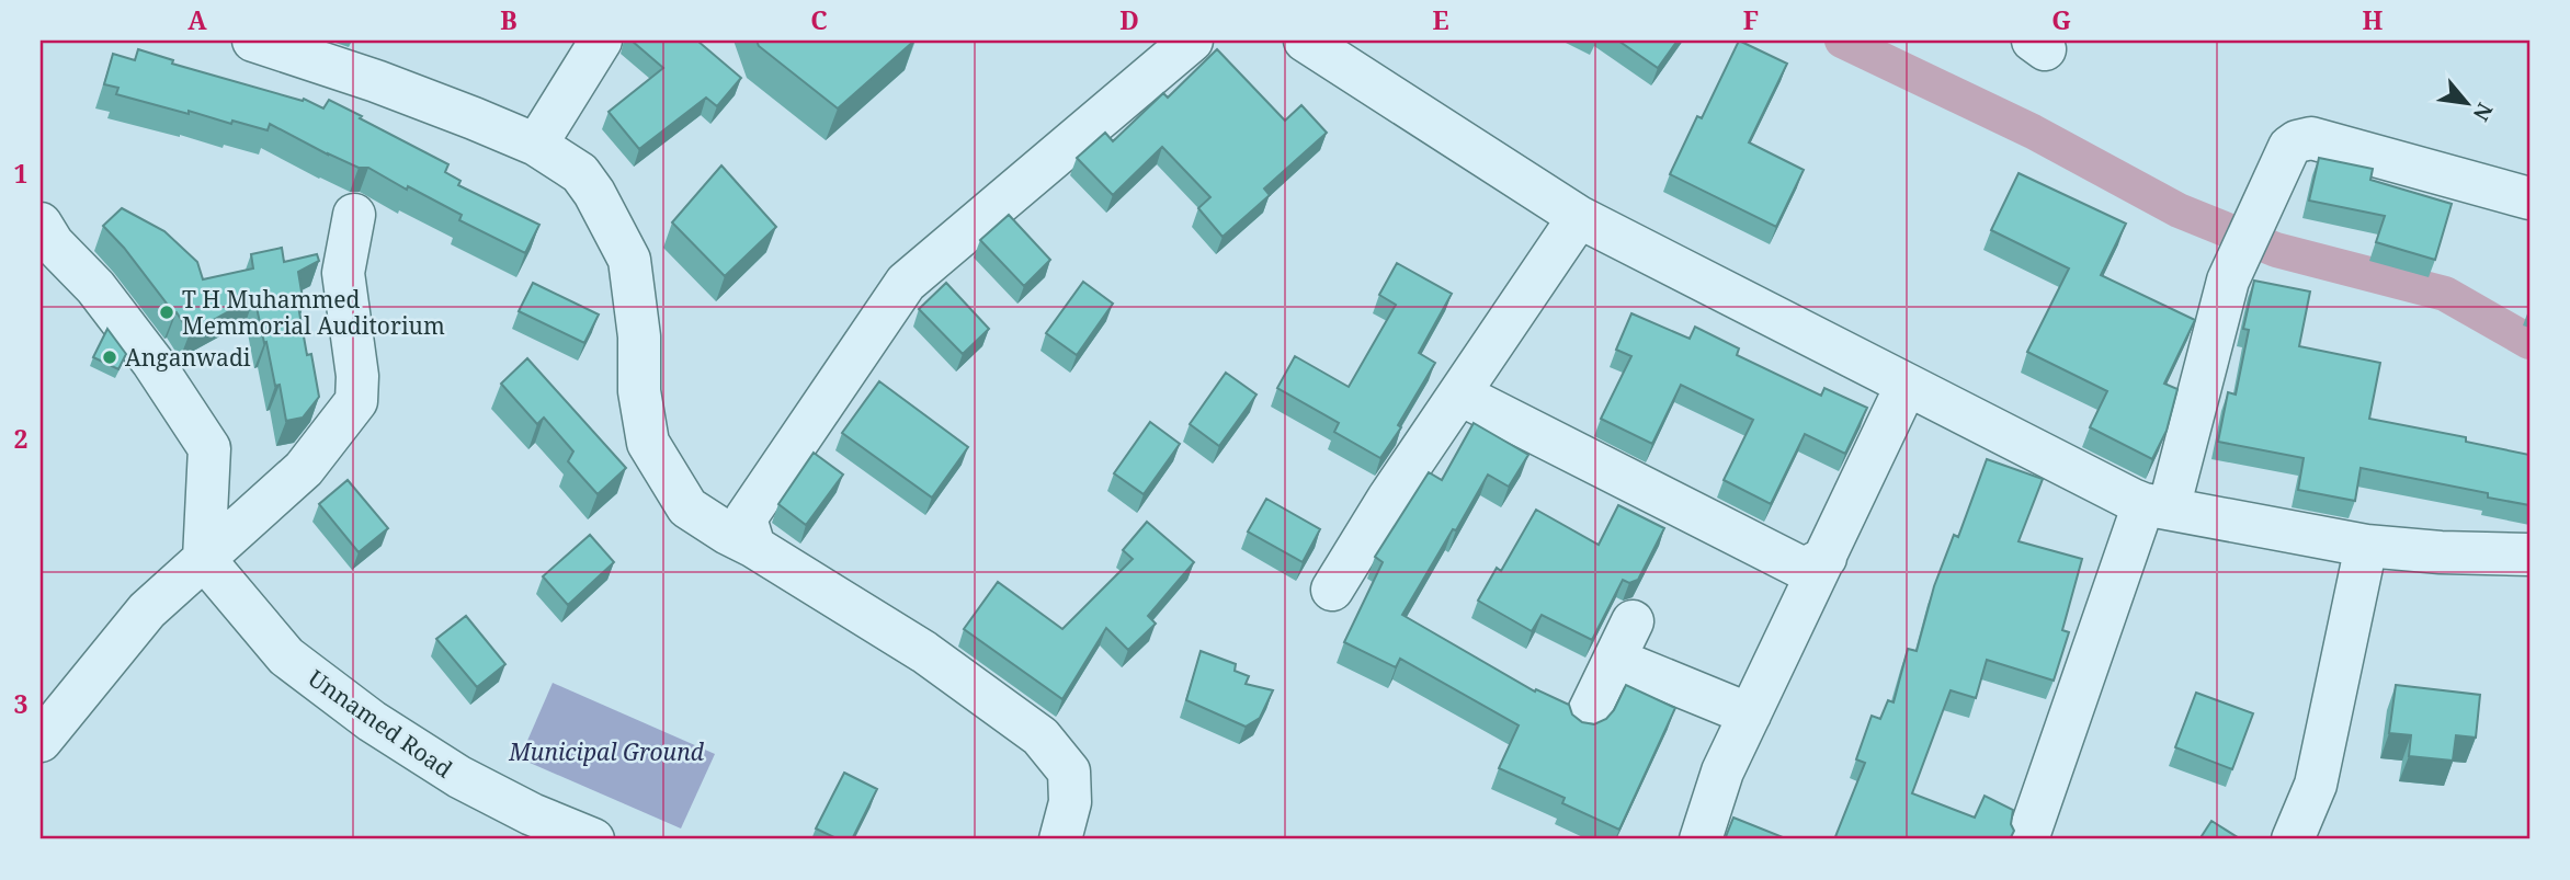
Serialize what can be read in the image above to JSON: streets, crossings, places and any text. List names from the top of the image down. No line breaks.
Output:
{"streets":{"street":["Unnamed Road"]},"parks":["Municipal Ground"],"places":["T H Muhammed Memmorial Auditorium","Anganwadi"],"north":"bottom right","grid":{"columns":["A","B","C","D","E","F","G","H"],"rows":["1","2","3"]}}
